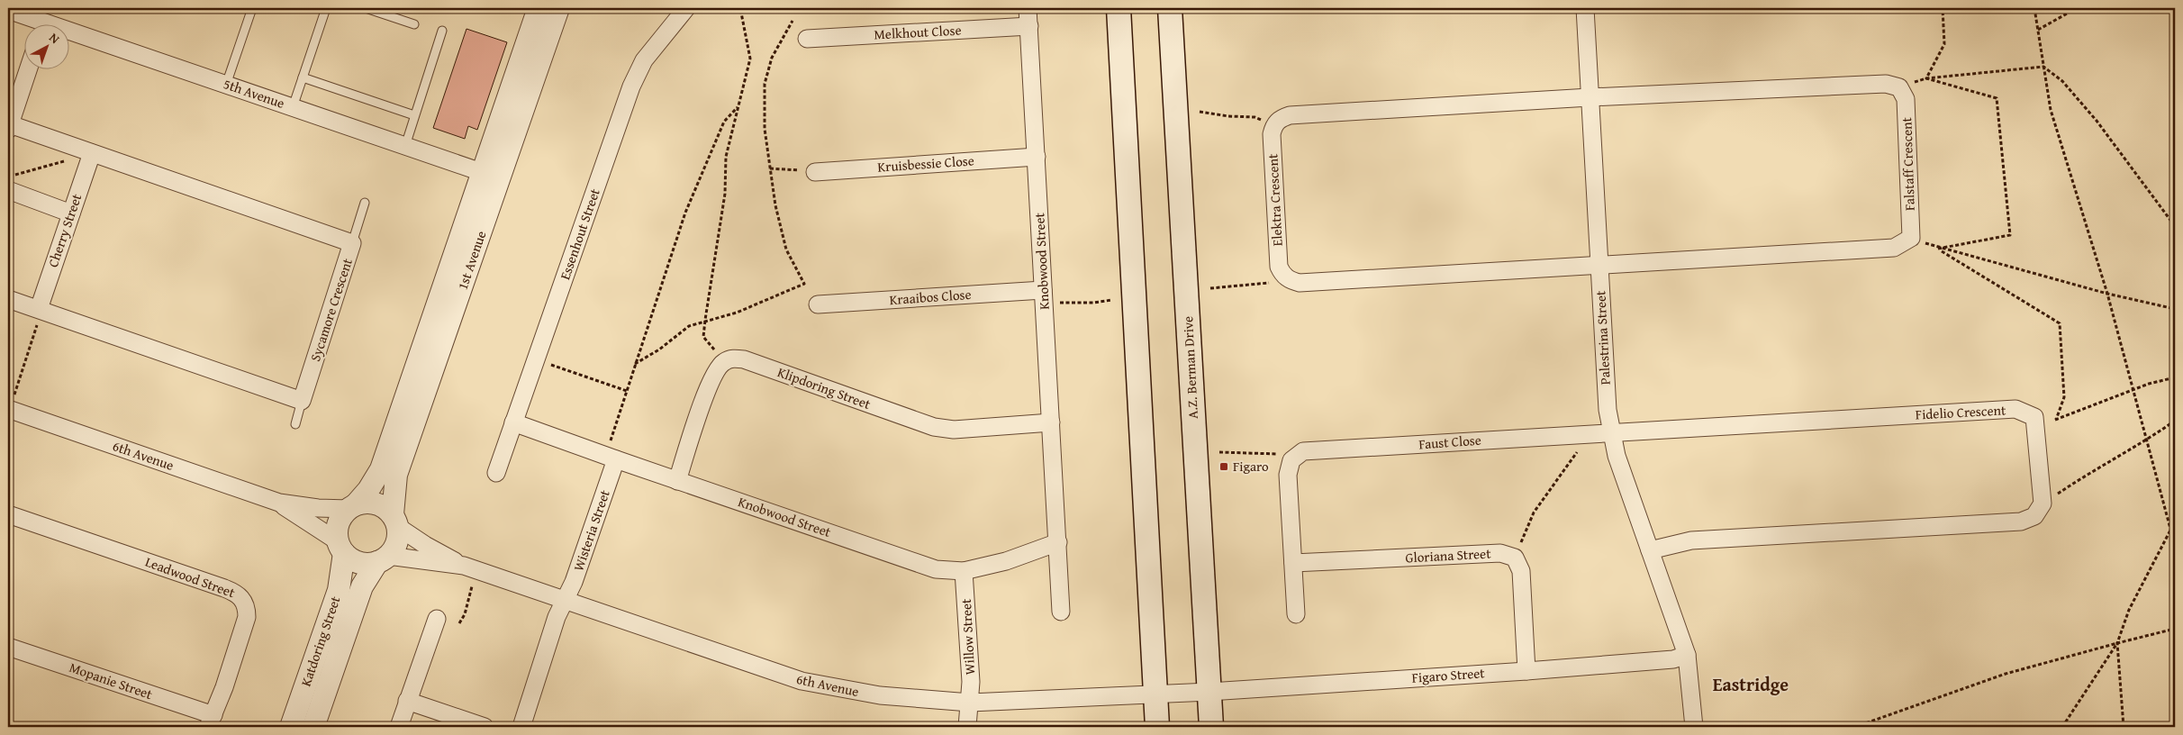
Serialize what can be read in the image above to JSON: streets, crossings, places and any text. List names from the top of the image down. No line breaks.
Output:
{"streets":{"main road":["A.Z. Berman Drive"],"street":["Melkhout Close","5th Avenue","Kruisbessie Close","Falstaff Crescent","Elektra Crescent","Cherry Street","Essenhout Street","1st Avenue","Knobwood Street","Kraaibos Close","Sycamore Crescent","Palestrina Street","Klipdoring Street","Fidelio Crescent","Faust Close","6th Avenue","Wisteria Street","Gloriana Street","Leadwood Street","Willow Street","Katdoring Street","Figaro Street","Mopanie Street"]},"crossings":[["Melkhout Close","Knobwood Street"],["5th Avenue","1st Avenue"],["Kruisbessie Close","Knobwood Street"],["Cherry Street","Sycamore Crescent"],["Essenhout Street","Knobwood Street"],["1st Avenue","6th Avenue"],["1st Avenue","Katdoring Street"],["Knobwood Street","Kraaibos Close"],["Knobwood Street","Klipdoring Street"],["Knobwood Street","Wisteria Street"],["Knobwood Street","Willow Street"],["Palestrina Street","Fidelio Crescent"],["Palestrina Street","Faust Close"],["Palestrina Street","Figaro Street"],["A.Z. Berman Drive","6th Avenue"],["A.Z. Berman Drive","Figaro Street"],["Fidelio Crescent","Faust Close"],["6th Avenue","Wisteria Street"],["6th Avenue","Willow Street"],["6th Avenue","Katdoring Street"],["6th Avenue","Figaro Street"],["Leadwood Street","Mopanie Street"]],"districts":["Eastridge"],"places":{"transit":["Figaro"]},"north":"top right"}
